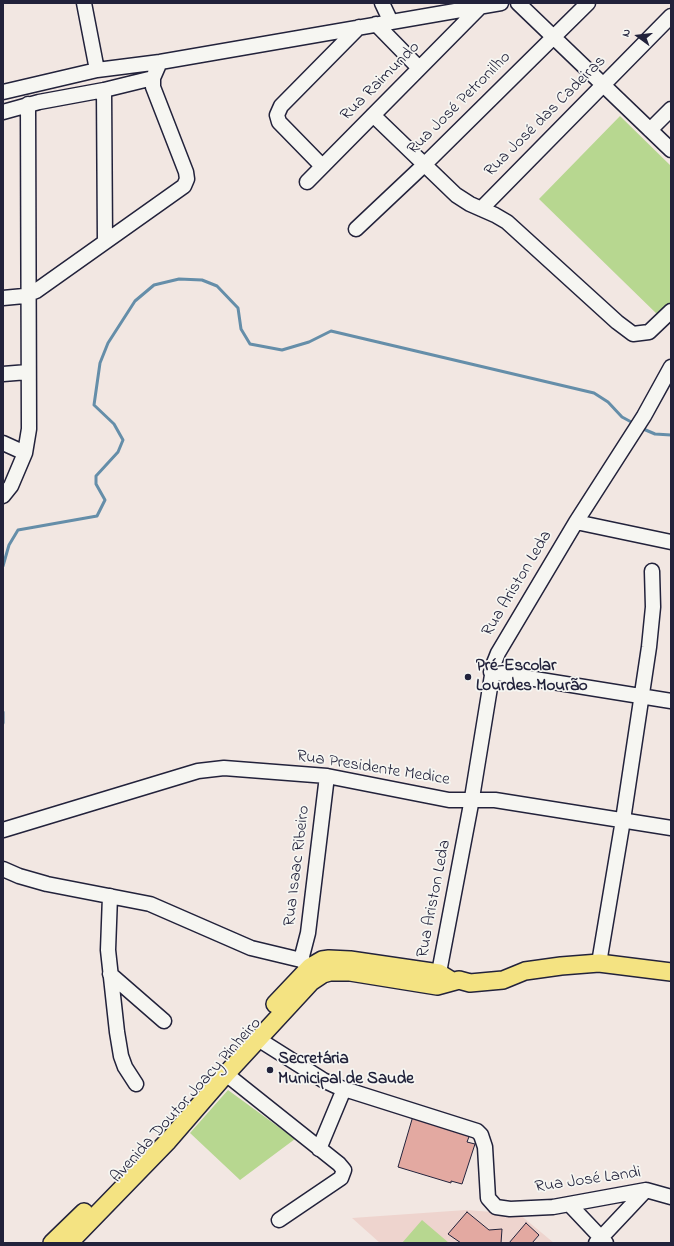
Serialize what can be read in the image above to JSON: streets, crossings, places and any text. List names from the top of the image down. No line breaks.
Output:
{"streets":{"main road":["Avenida Doutor Joacy Pinheiro"],"street":["Rua Raimundo","Rua José Petronilho","Rua José das Cadeiras","Rua Ariston Leda","Rua Presidente Medice","Rua Isaac Ribeiro","Rua José Landi"]},"crossings":[["Rua Ariston Leda","Rua Presidente Medice"],["Rua Presidente Medice","Rua Isaac Ribeiro"],["Rua Isaac Ribeiro","Avenida Doutor Joacy Pinheiro"]],"places":["Pré-Escolar Lourdes Mourão","Secretária Municipal de Saude"],"north":"left"}
